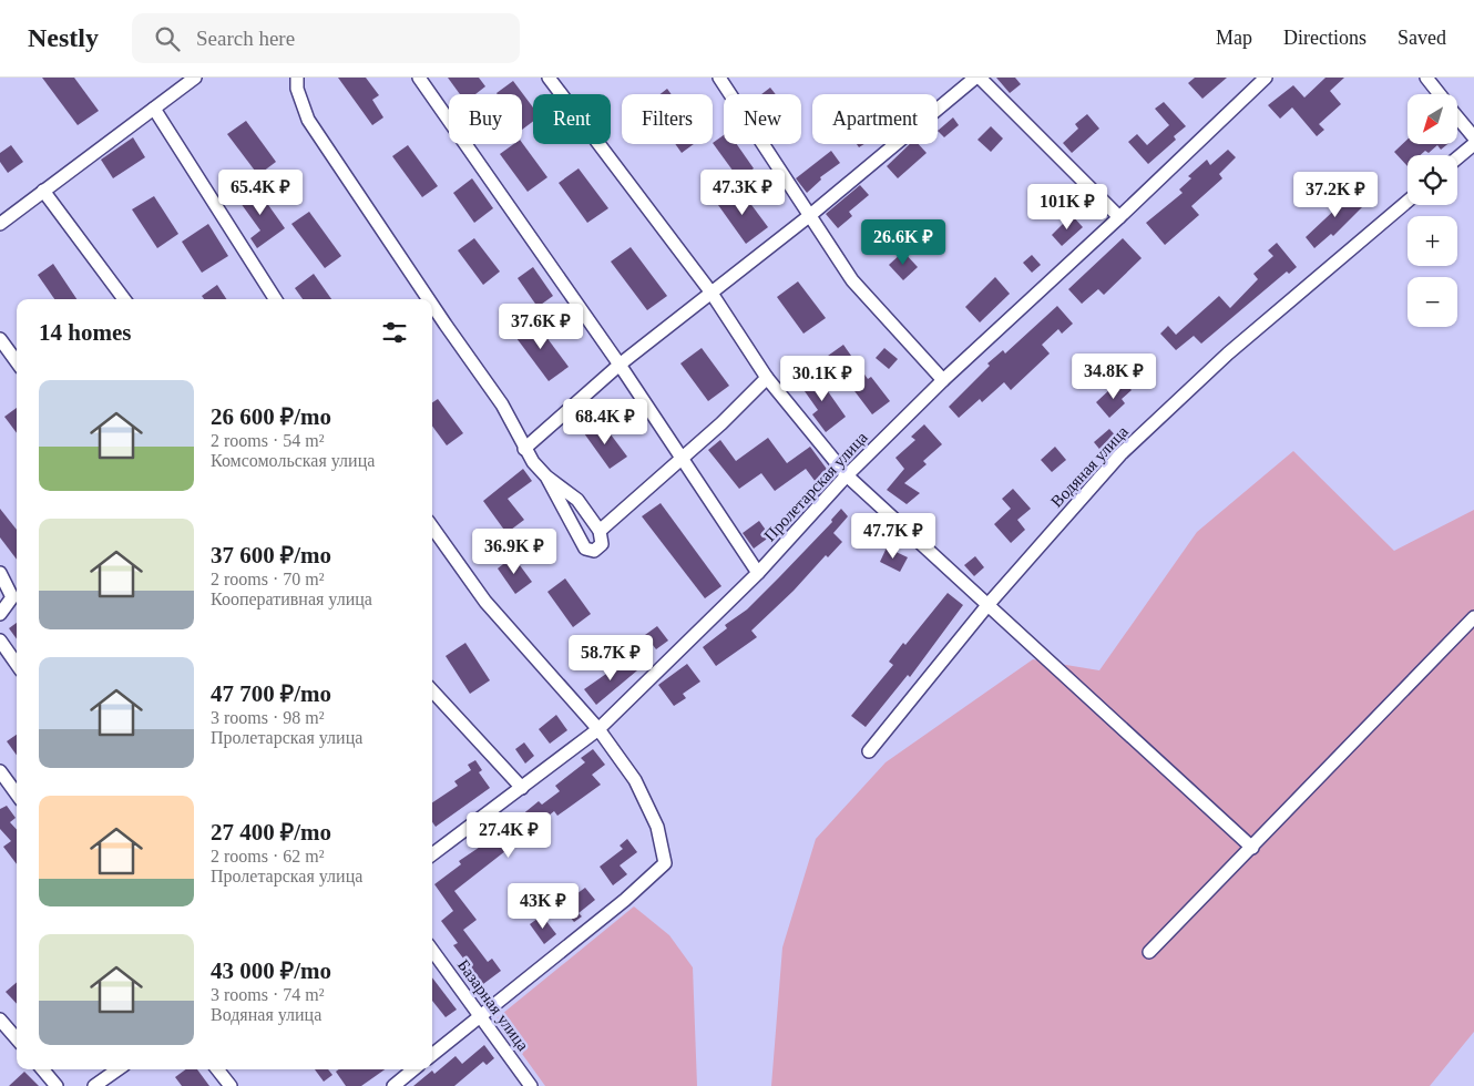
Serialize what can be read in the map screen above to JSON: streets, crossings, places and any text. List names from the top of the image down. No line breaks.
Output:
{"streets":{"street":["Водяная улица","Пролетарская улица","Базарная улица"]},"north":"bottom left","page":{"header":"Nestly","search":"Search here","nav":["Map","Directions","Saved"],"map_buttons":["+","−"],"chip":["Buy","Rent","Filters","New","Apartment"],"price":["65.4K ₽","47.3K ₽","37.2K ₽","101K ₽","26.6K ₽","37.6K ₽","34.8K ₽","30.1K ₽","68.4K ₽","47.7K ₽","36.9K ₽","58.7K ₽","27.4K ₽","43K ₽"],"heading":"14 homes","list":[{"name":"26 600 ₽/mo","note":"2 rooms · 54 m² · Комсомольская улица"},{"name":"37 600 ₽/mo","note":"2 rooms · 70 m² · Кооперативная улица"},{"name":"47 700 ₽/mo","note":"3 rooms · 98 m² · Пролетарская улица"},{"name":"27 400 ₽/mo","note":"2 rooms · 62 m² · Пролетарская улица"},{"name":"43 000 ₽/mo","note":"3 rooms · 74 m² · Водяная улица"}]}}
